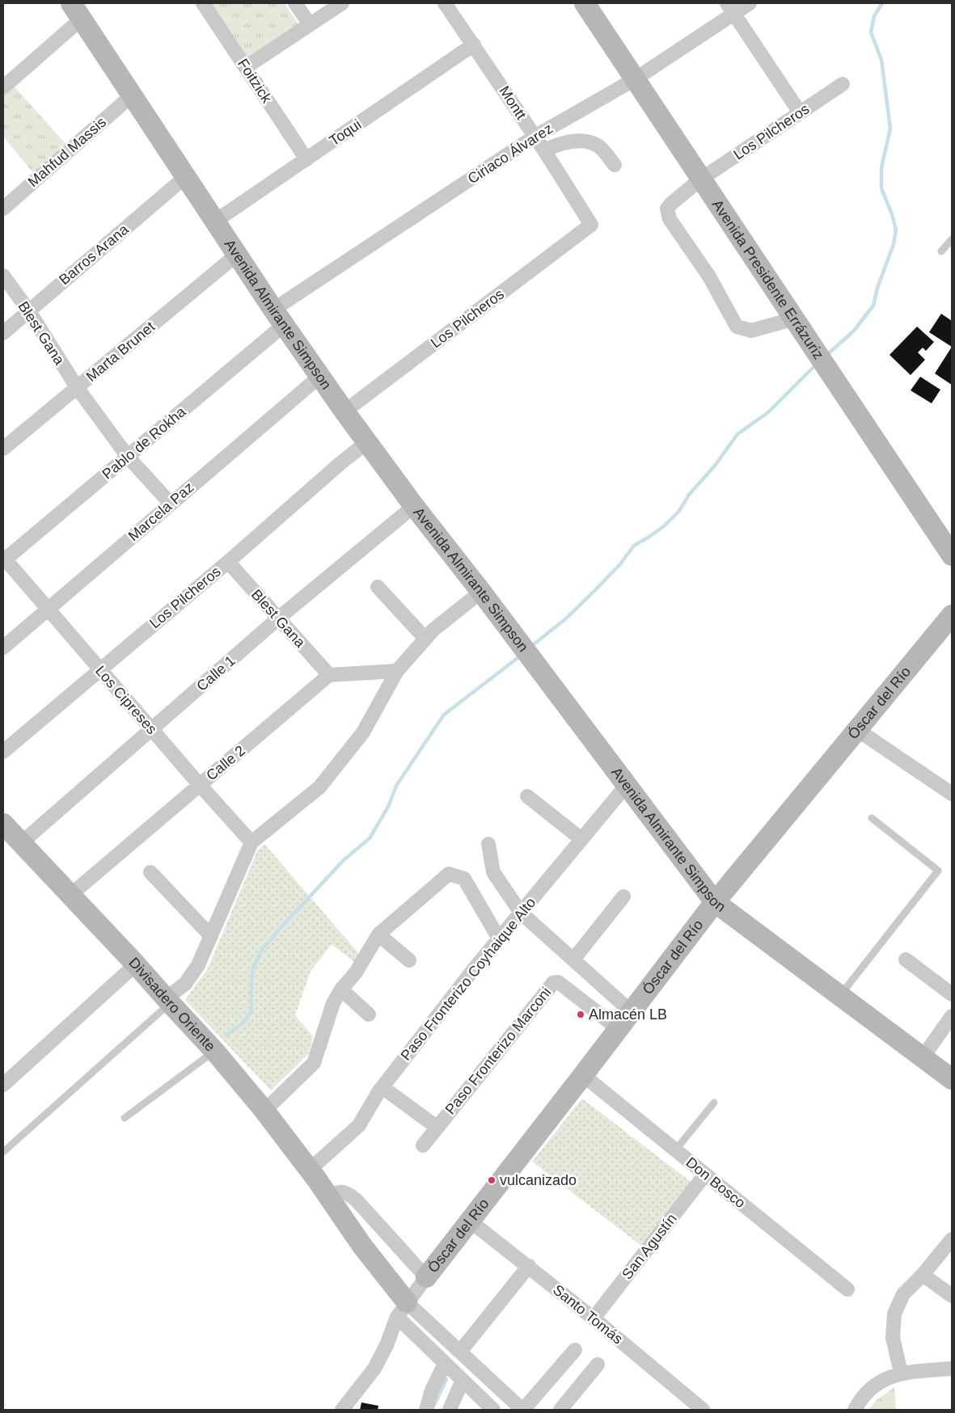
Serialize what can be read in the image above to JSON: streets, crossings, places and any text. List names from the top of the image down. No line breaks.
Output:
{"streets":{"street":["Foitzick","Montt","Los Pilcheros","Toqui","Mahfud Massis","Ciriaco Álvarez","Barros Arana","Avenida Presidente Errázuriz","Avenida Almirante Simpson","Blest Gana","Marta Brunet","Pablo de Rokha","Marcela Paz","Calle 1","Los Cipreses","Óscar del Río","Calle 2","Paso Fronterizo Coyhaique Alto","Divisadero Oriente","Paso Fronterizo Marconi","Don Bosco","San Agustín","Santo Tomás"]},"crossings":[["Foitzick","Toqui"],["Montt","Los Pilcheros"],["Montt","Toqui"],["Montt","Ciriaco Álvarez"],["Los Pilcheros","Avenida Presidente Errázuriz"],["Los Pilcheros","Avenida Almirante Simpson"],["Los Pilcheros","Blest Gana"],["Los Pilcheros","Los Cipreses"],["Toqui","Avenida Almirante Simpson"],["Mahfud Massis","Avenida Almirante Simpson"],["Ciriaco Álvarez","Avenida Presidente Errázuriz"],["Ciriaco Álvarez","Avenida Almirante Simpson"],["Ciriaco Álvarez","Pablo de Rokha"],["Barros Arana","Avenida Almirante Simpson"],["Barros Arana","Blest Gana"],["Avenida Almirante Simpson","Marta Brunet"],["Avenida Almirante Simpson","Pablo de Rokha"],["Avenida Almirante Simpson","Marcela Paz"],["Avenida Almirante Simpson","Calle 1"],["Avenida Almirante Simpson","Óscar del Río"],["Avenida Almirante Simpson","Paso Fronterizo Coyhaique Alto"],["Blest Gana","Marta Brunet"],["Blest Gana","Pablo de Rokha"],["Blest Gana","Marcela Paz"],["Blest Gana","Calle 1"],["Blest Gana","Calle 2"],["Pablo de Rokha","Los Cipreses"],["Marcela Paz","Los Cipreses"],["Calle 1","Los Cipreses"],["Calle 1","Divisadero Oriente"],["Los Cipreses","Calle 2"],["Óscar del Río","Divisadero Oriente"],["Óscar del Río","Paso Fronterizo Marconi"],["Óscar del Río","Don Bosco"],["Óscar del Río","Santo Tomás"],["Calle 2","Divisadero Oriente"],["Paso Fronterizo Coyhaique Alto","Divisadero Oriente"],["Don Bosco","San Agustín"],["San Agustín","Santo Tomás"]],"places":["Almacén LB","vulcanizado"]}
